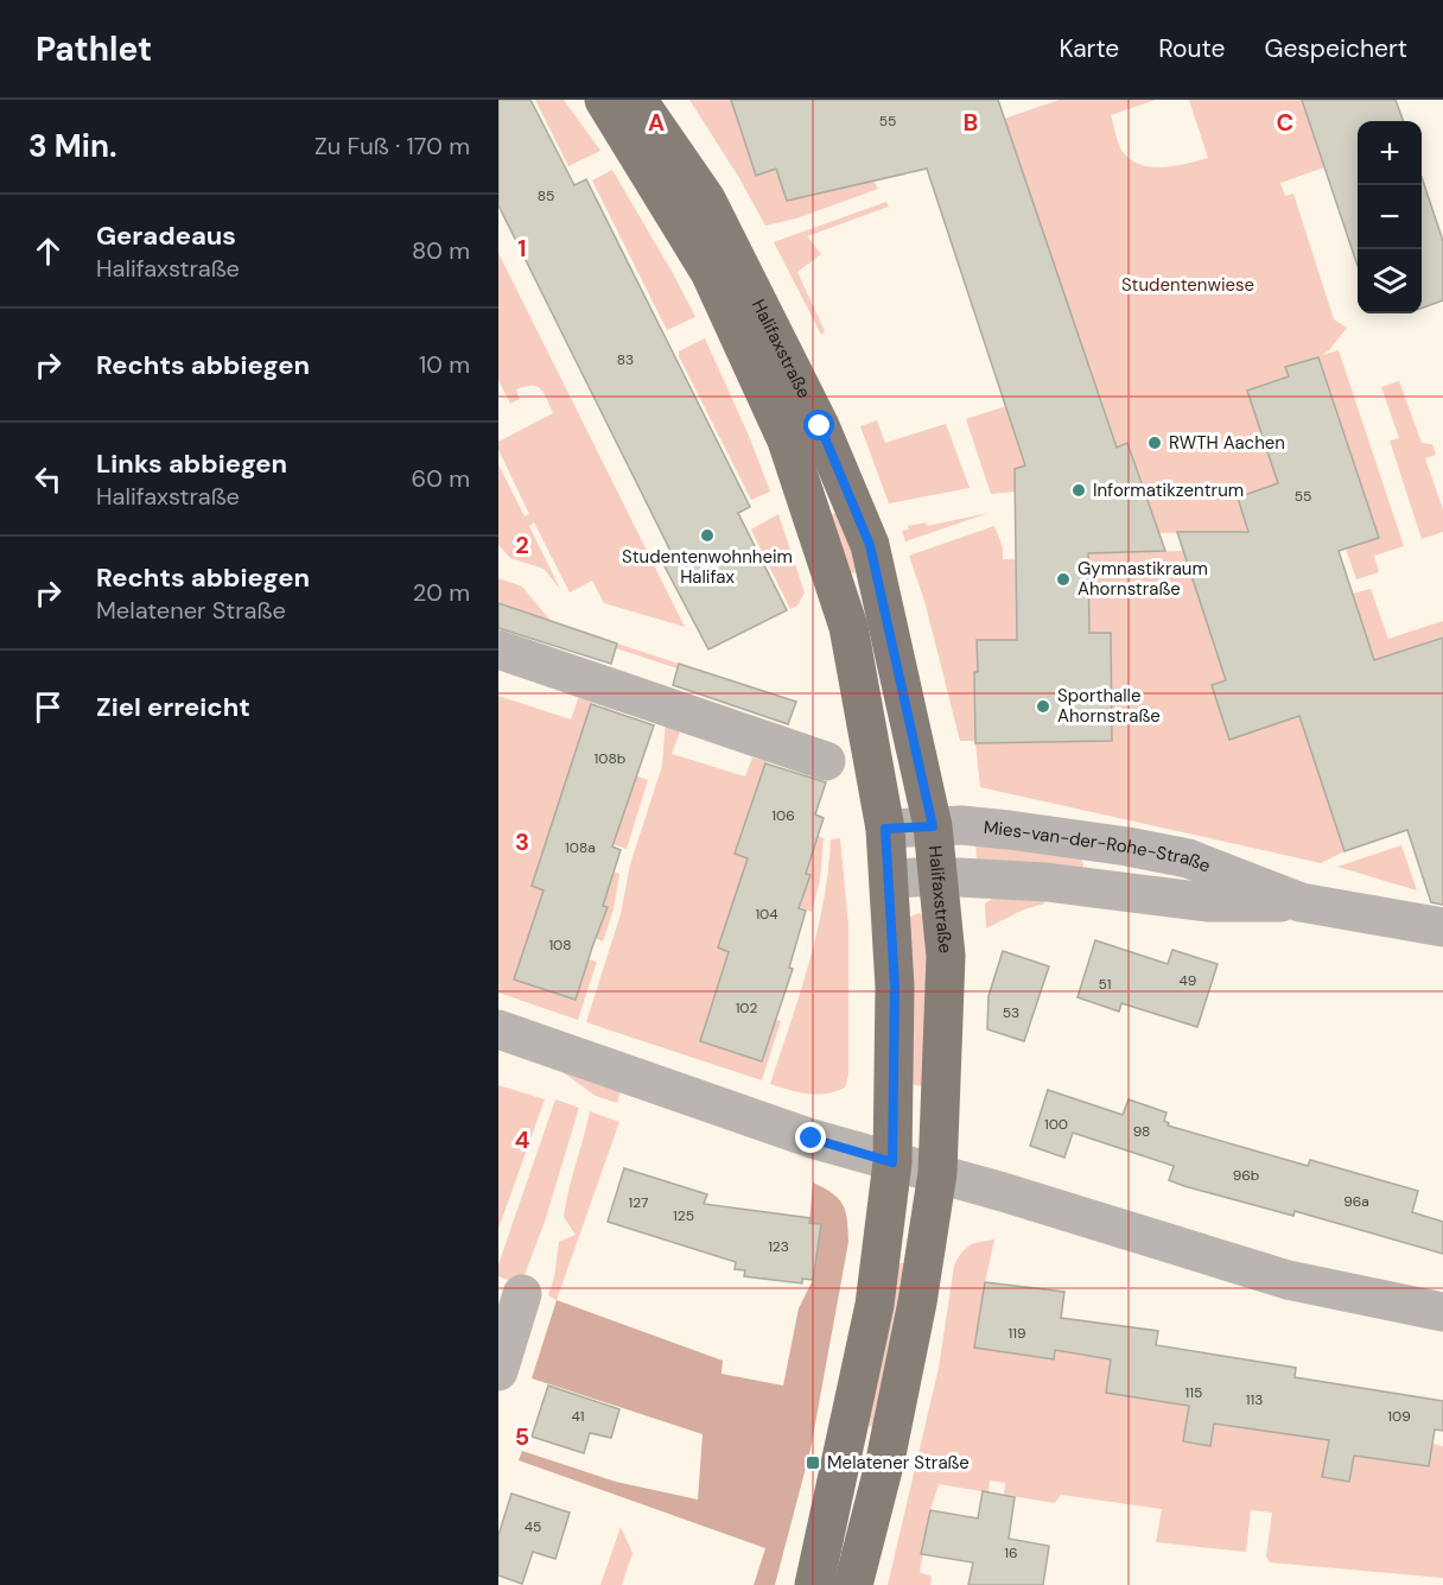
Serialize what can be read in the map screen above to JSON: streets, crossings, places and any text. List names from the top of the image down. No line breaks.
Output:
{"streets":{"main road":["Halifaxstraße"],"street":["Mies-van-der-Rohe-Straße"]},"crossings":[["Halifaxstraße","Mies-van-der-Rohe-Straße"]],"parks":["Studentenwiese"],"places":{"other":["RWTH Aachen","Informatikzentrum","Studentenwohnheim Halifax","Gymnastikraum Ahornstraße","Sporthalle Ahornstraße"],"transit":["Melatener Straße"]},"house_numbers":["55","85","83","55","108b","106","108a","104","108","49","51","102","53","100","98","96b","96a","127","125","123","119","115","113","41","109","45","16"],"page":{"header":"Pathlet","nav":["Karte","Route","Gespeichert"],"heading":["3 Min.","Zu Fuß · 170 m"],"map_buttons":["+","−"],"list":[["Geradeaus","Halifaxstraße","80 m"],["Rechts abbiegen","10 m"],["Links abbiegen","Halifaxstraße","60 m"],["Rechts abbiegen","Melatener Straße","20 m"],"Ziel erreicht"]},"grid":{"columns":["A","B","C"],"rows":["1","2","3","4","5"]}}
